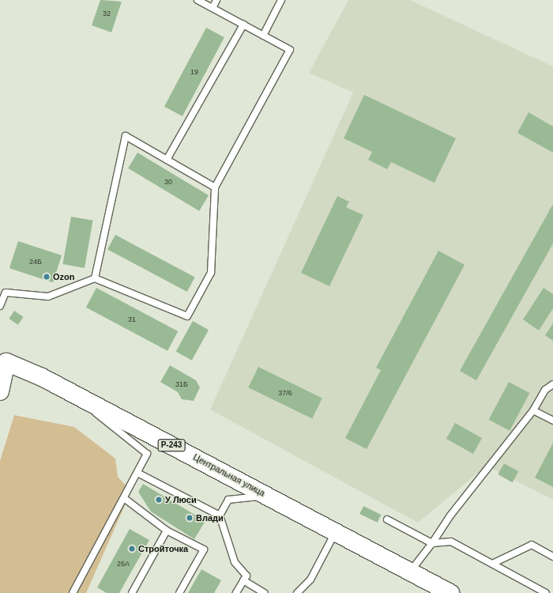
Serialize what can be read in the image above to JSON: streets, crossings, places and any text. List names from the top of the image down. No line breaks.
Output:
{"streets":{"highway":["Р-243","Центральная улица"]},"places":["Ozon","У Люси","Влади","Стройточка"],"house_numbers":["32","19","30","24Б","31","31Б","37/6","26А"]}
